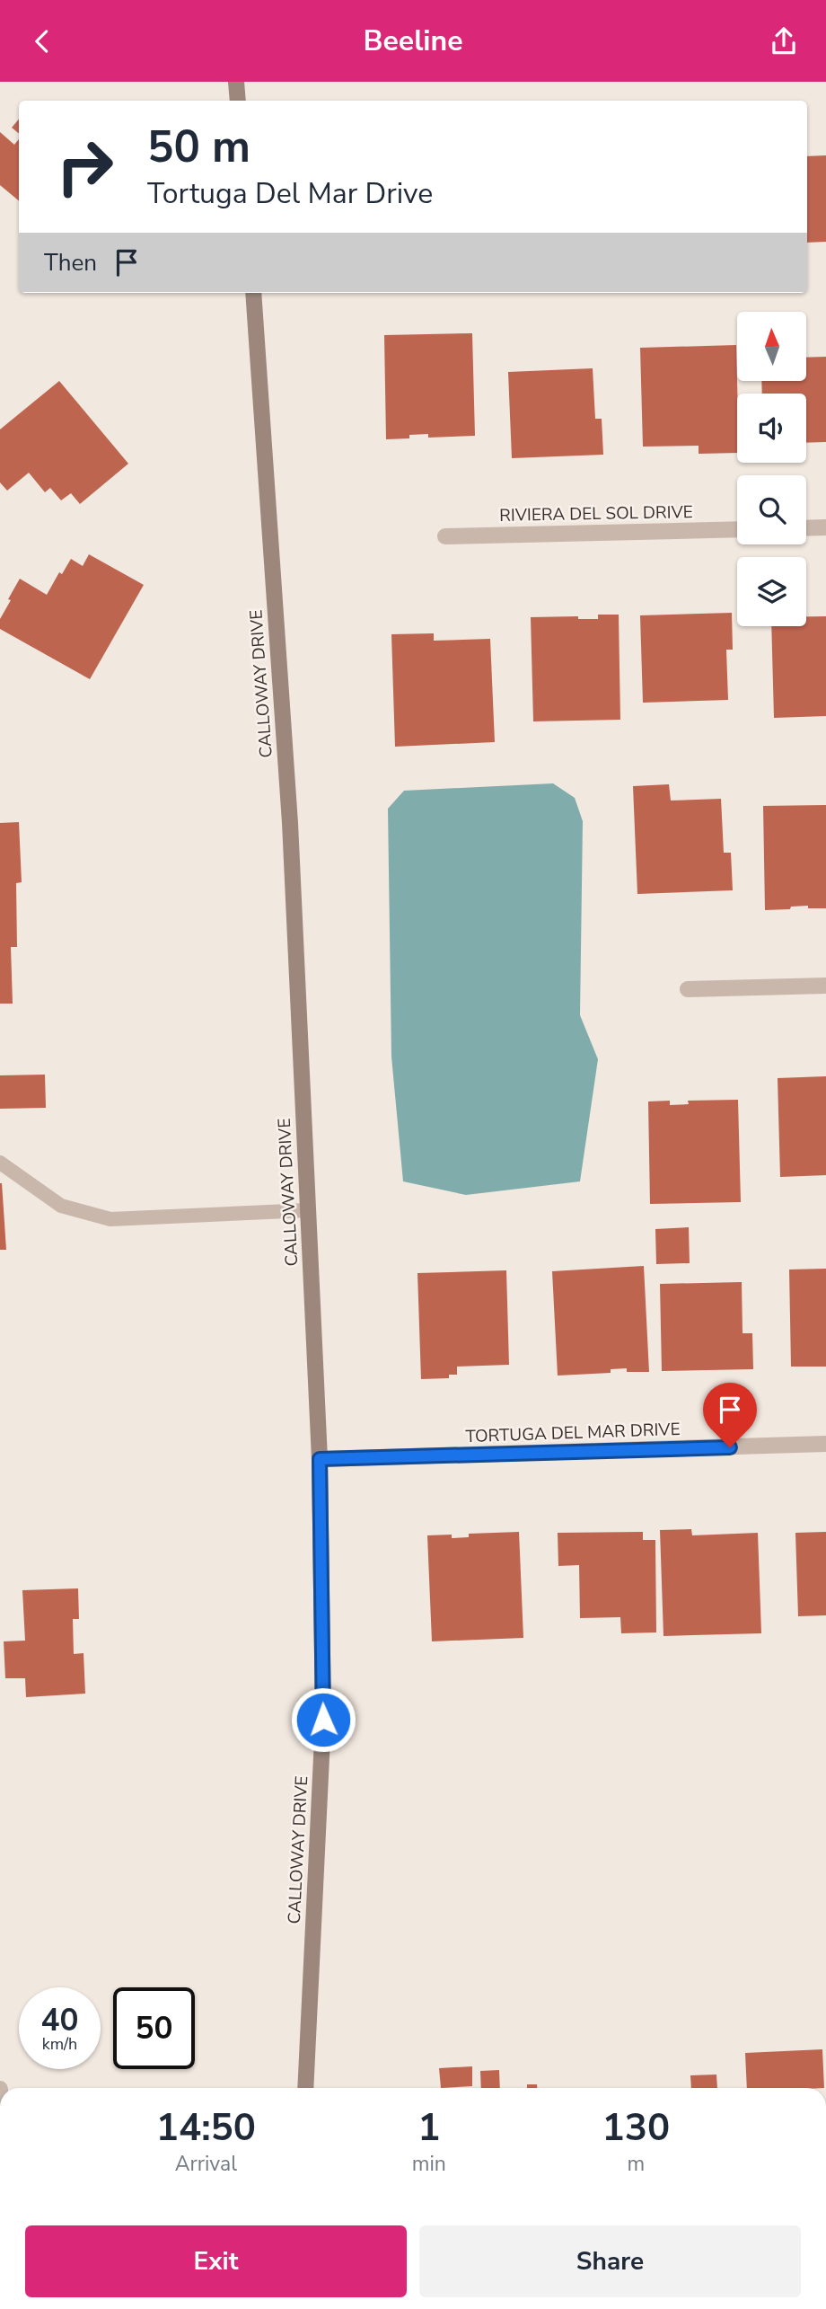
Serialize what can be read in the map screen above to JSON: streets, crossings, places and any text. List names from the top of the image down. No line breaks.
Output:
{"streets":{"main road":["CALLOWAY DRIVE"],"street":["RIVIERA DEL SOL DRIVE","TORTUGA DEL MAR DRIVE"]},"crossings":[["CALLOWAY DRIVE","TORTUGA DEL MAR DRIVE"]],"north":"top","page":{"header":"Beeline","turn":["50 m","Tortuga Del Mar Drive"],"then":"Then","speed":"40 km/h","limit":"50","eta":["14:50","Arrival","1","min","130","m"],"buttons":["Exit","Share"]}}
